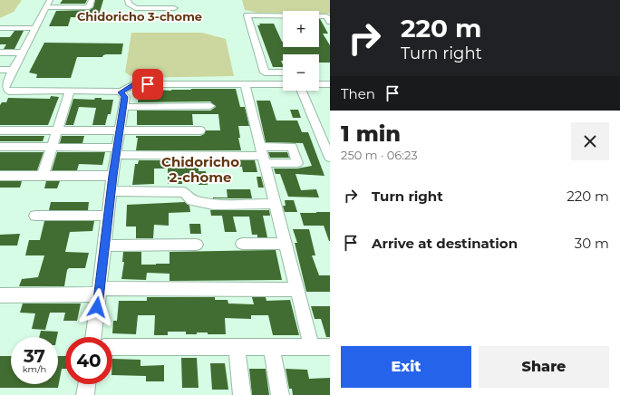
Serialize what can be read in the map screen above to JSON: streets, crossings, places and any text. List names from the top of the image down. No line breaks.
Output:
{"districts":["Chidoricho 3-chome","Chidoricho 2-chome"],"page":{"turn":["220 m","Turn right"],"map_buttons":["+","−"],"then":"Then","heading":["1 min","250 m · 06:23"],"list":[{"name":"Turn right","value":"220 m"},{"name":"Arrive at destination","value":"30 m"}],"speed":"37 km/h","limit":"40","buttons":["Exit","Share"]}}
